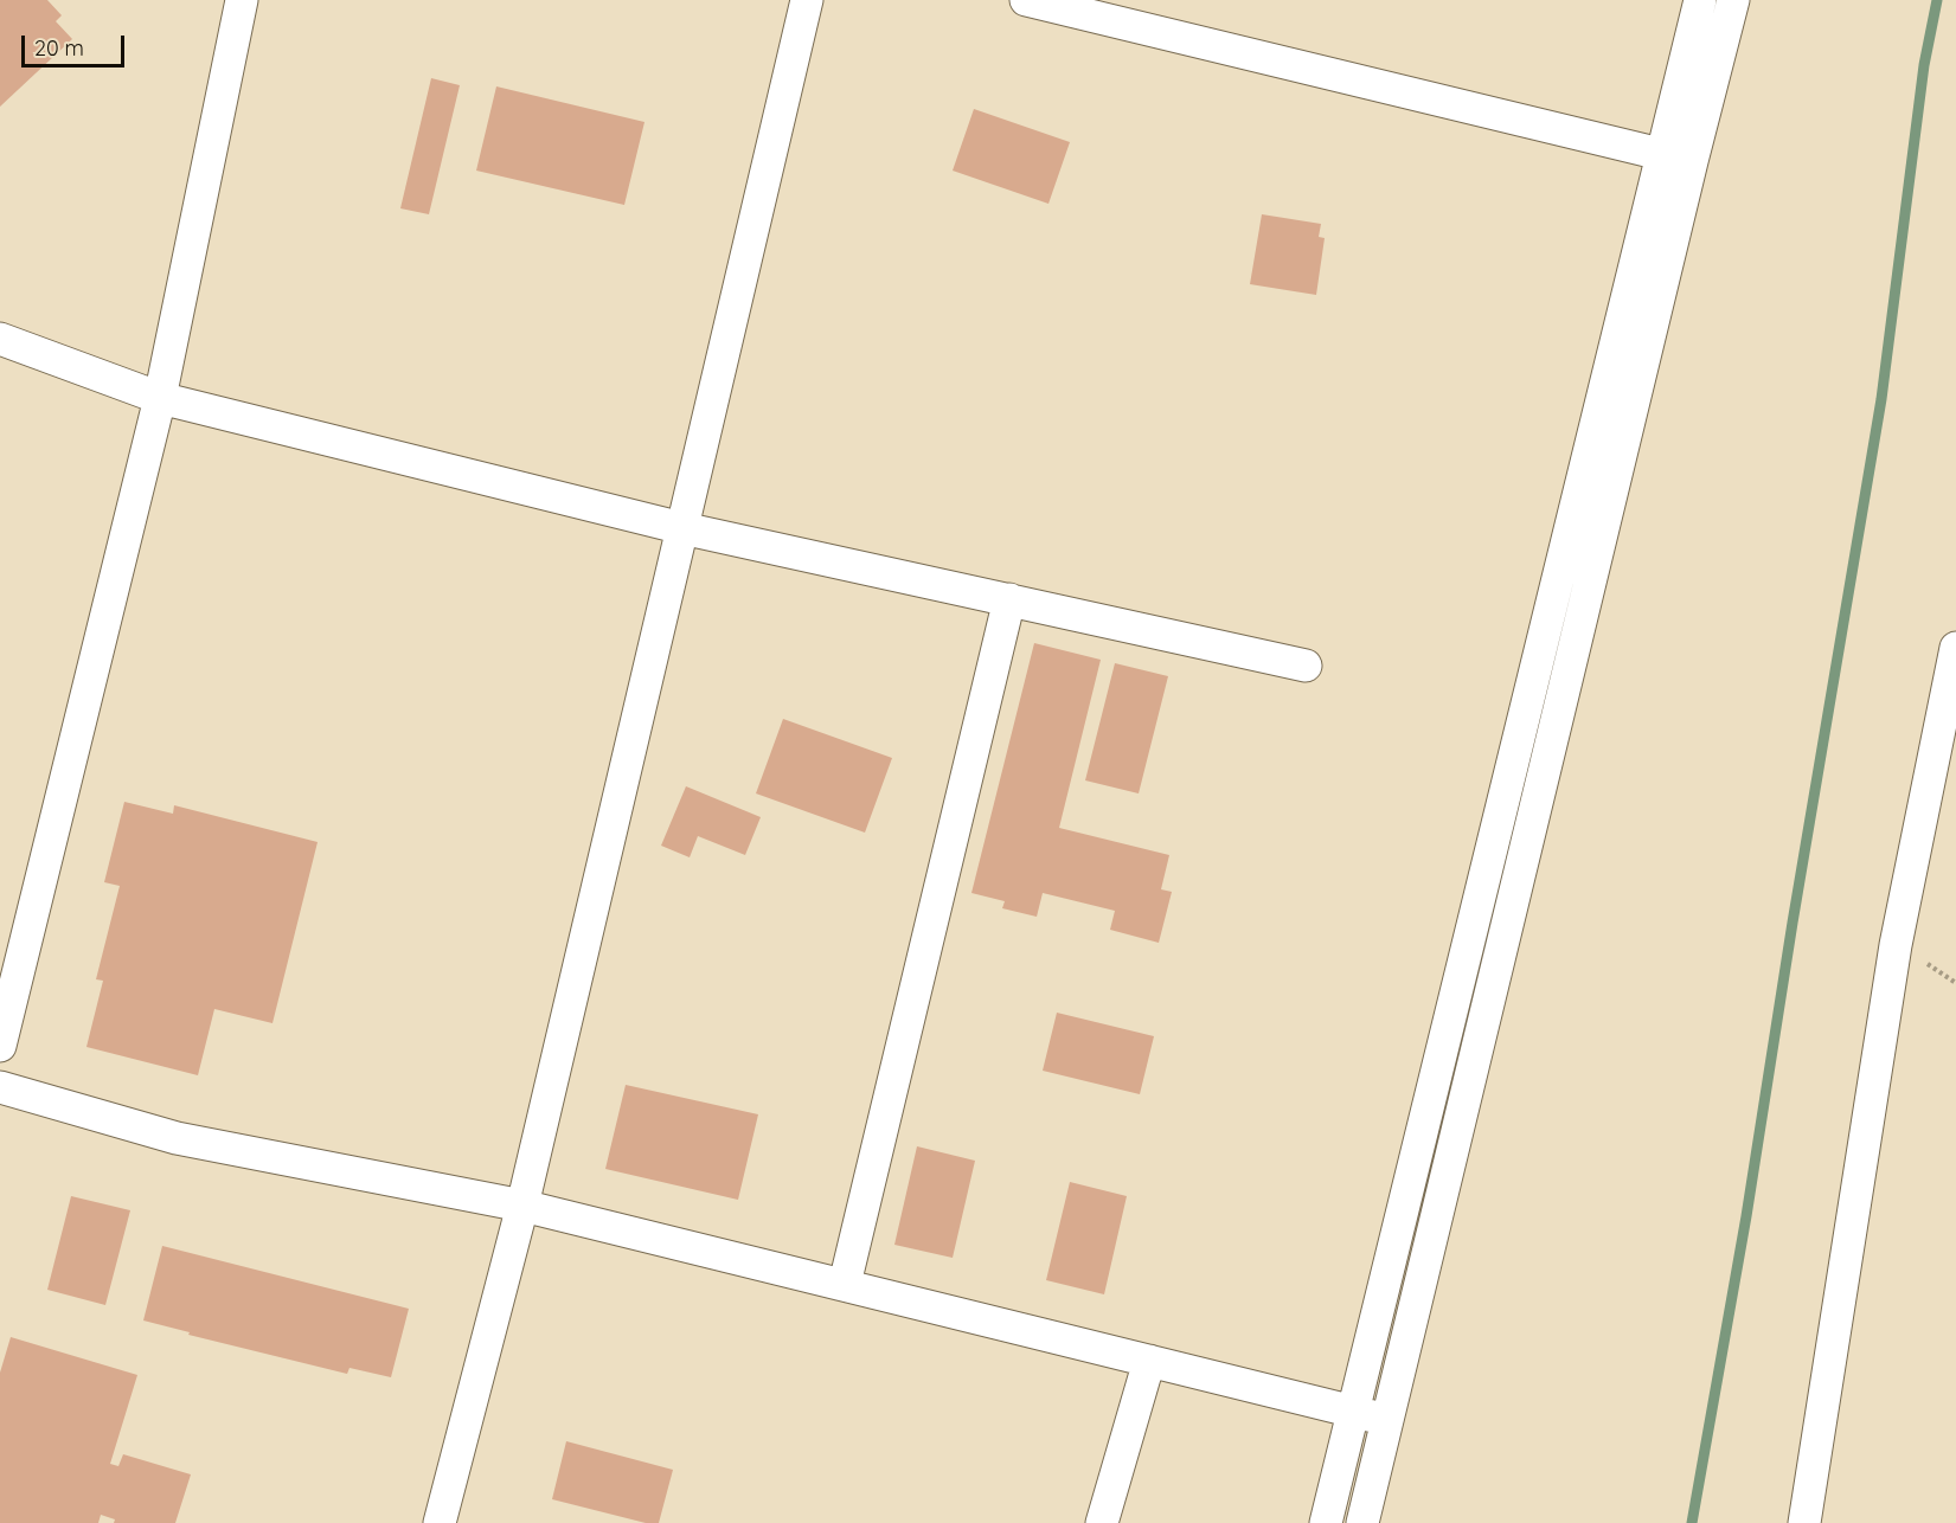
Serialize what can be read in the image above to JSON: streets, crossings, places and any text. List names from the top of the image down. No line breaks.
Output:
{"scale_bar":"20 m"}
